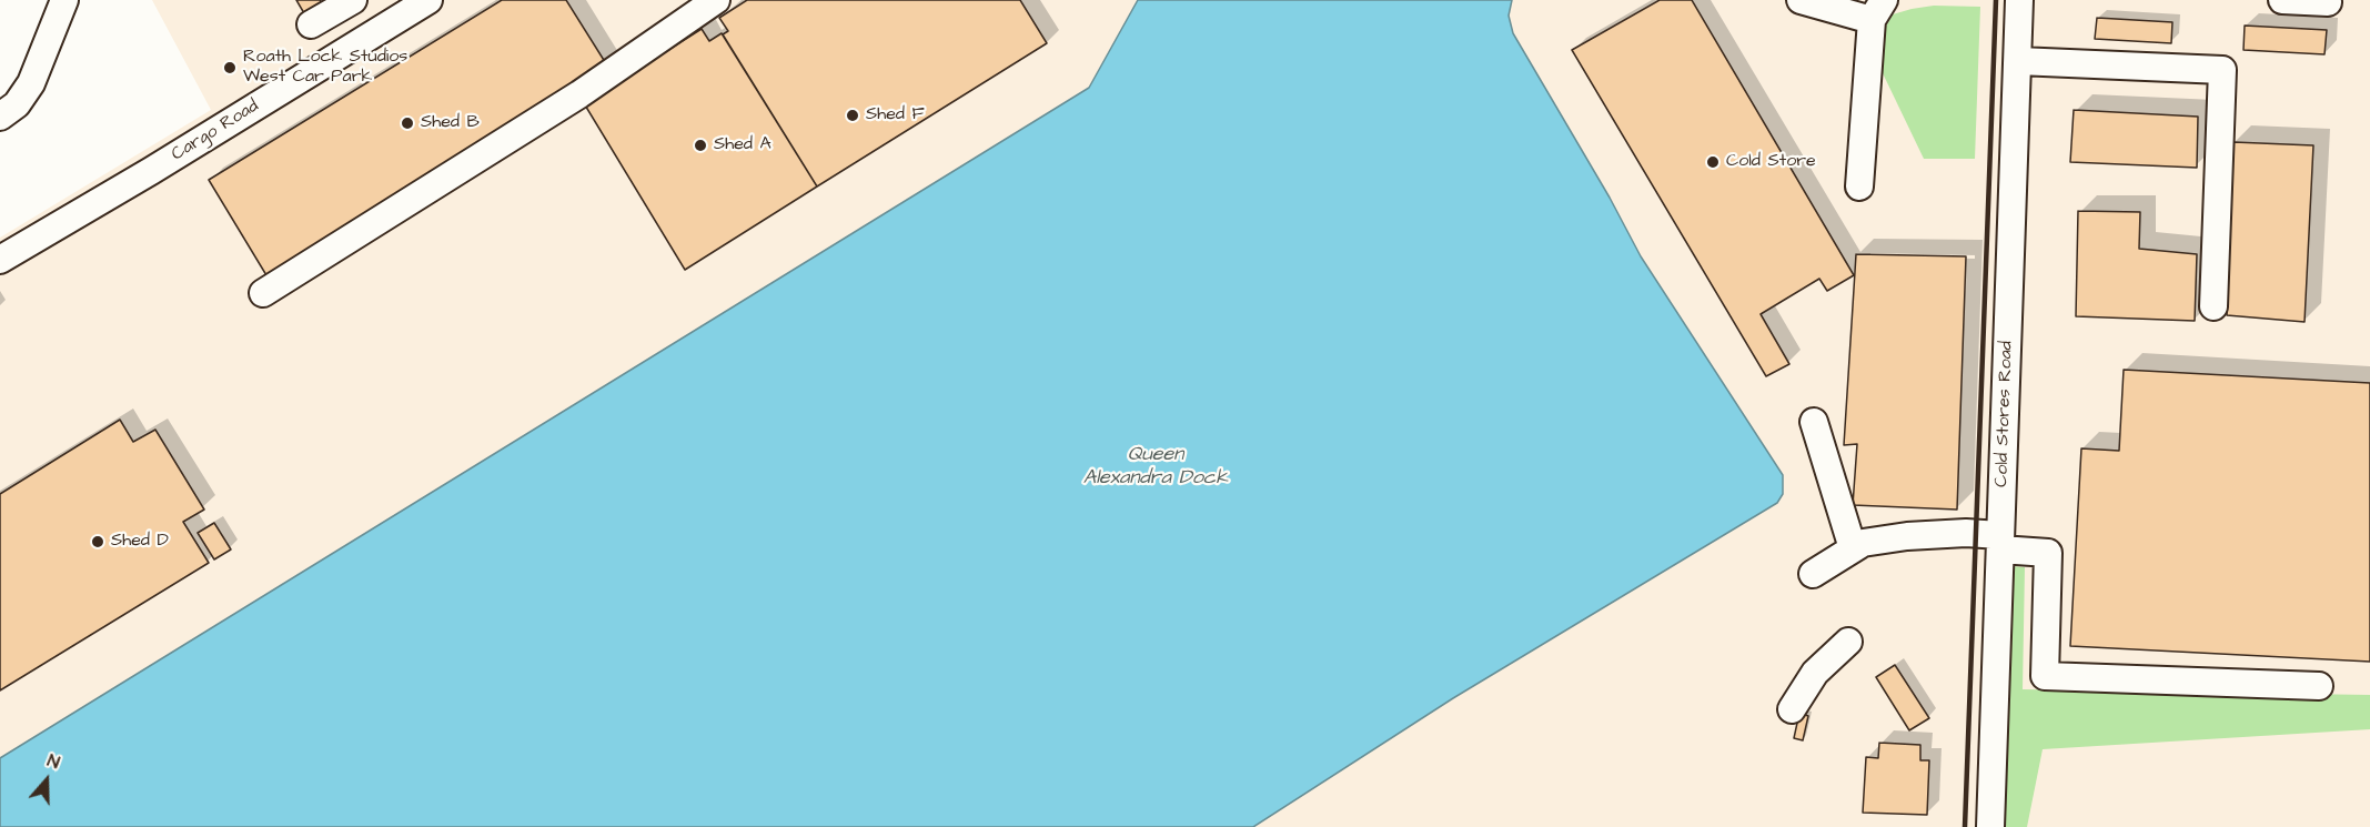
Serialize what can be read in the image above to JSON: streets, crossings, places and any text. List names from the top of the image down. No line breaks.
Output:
{"streets":{"street":["Cargo Road","Cold Stores Road"]},"water":["Queen Alexandra Dock"],"places":["Roath Lock Studios West Car Park","Shed F","Shed B","Shed A","Cold Store","Shed D"],"north":"top"}
